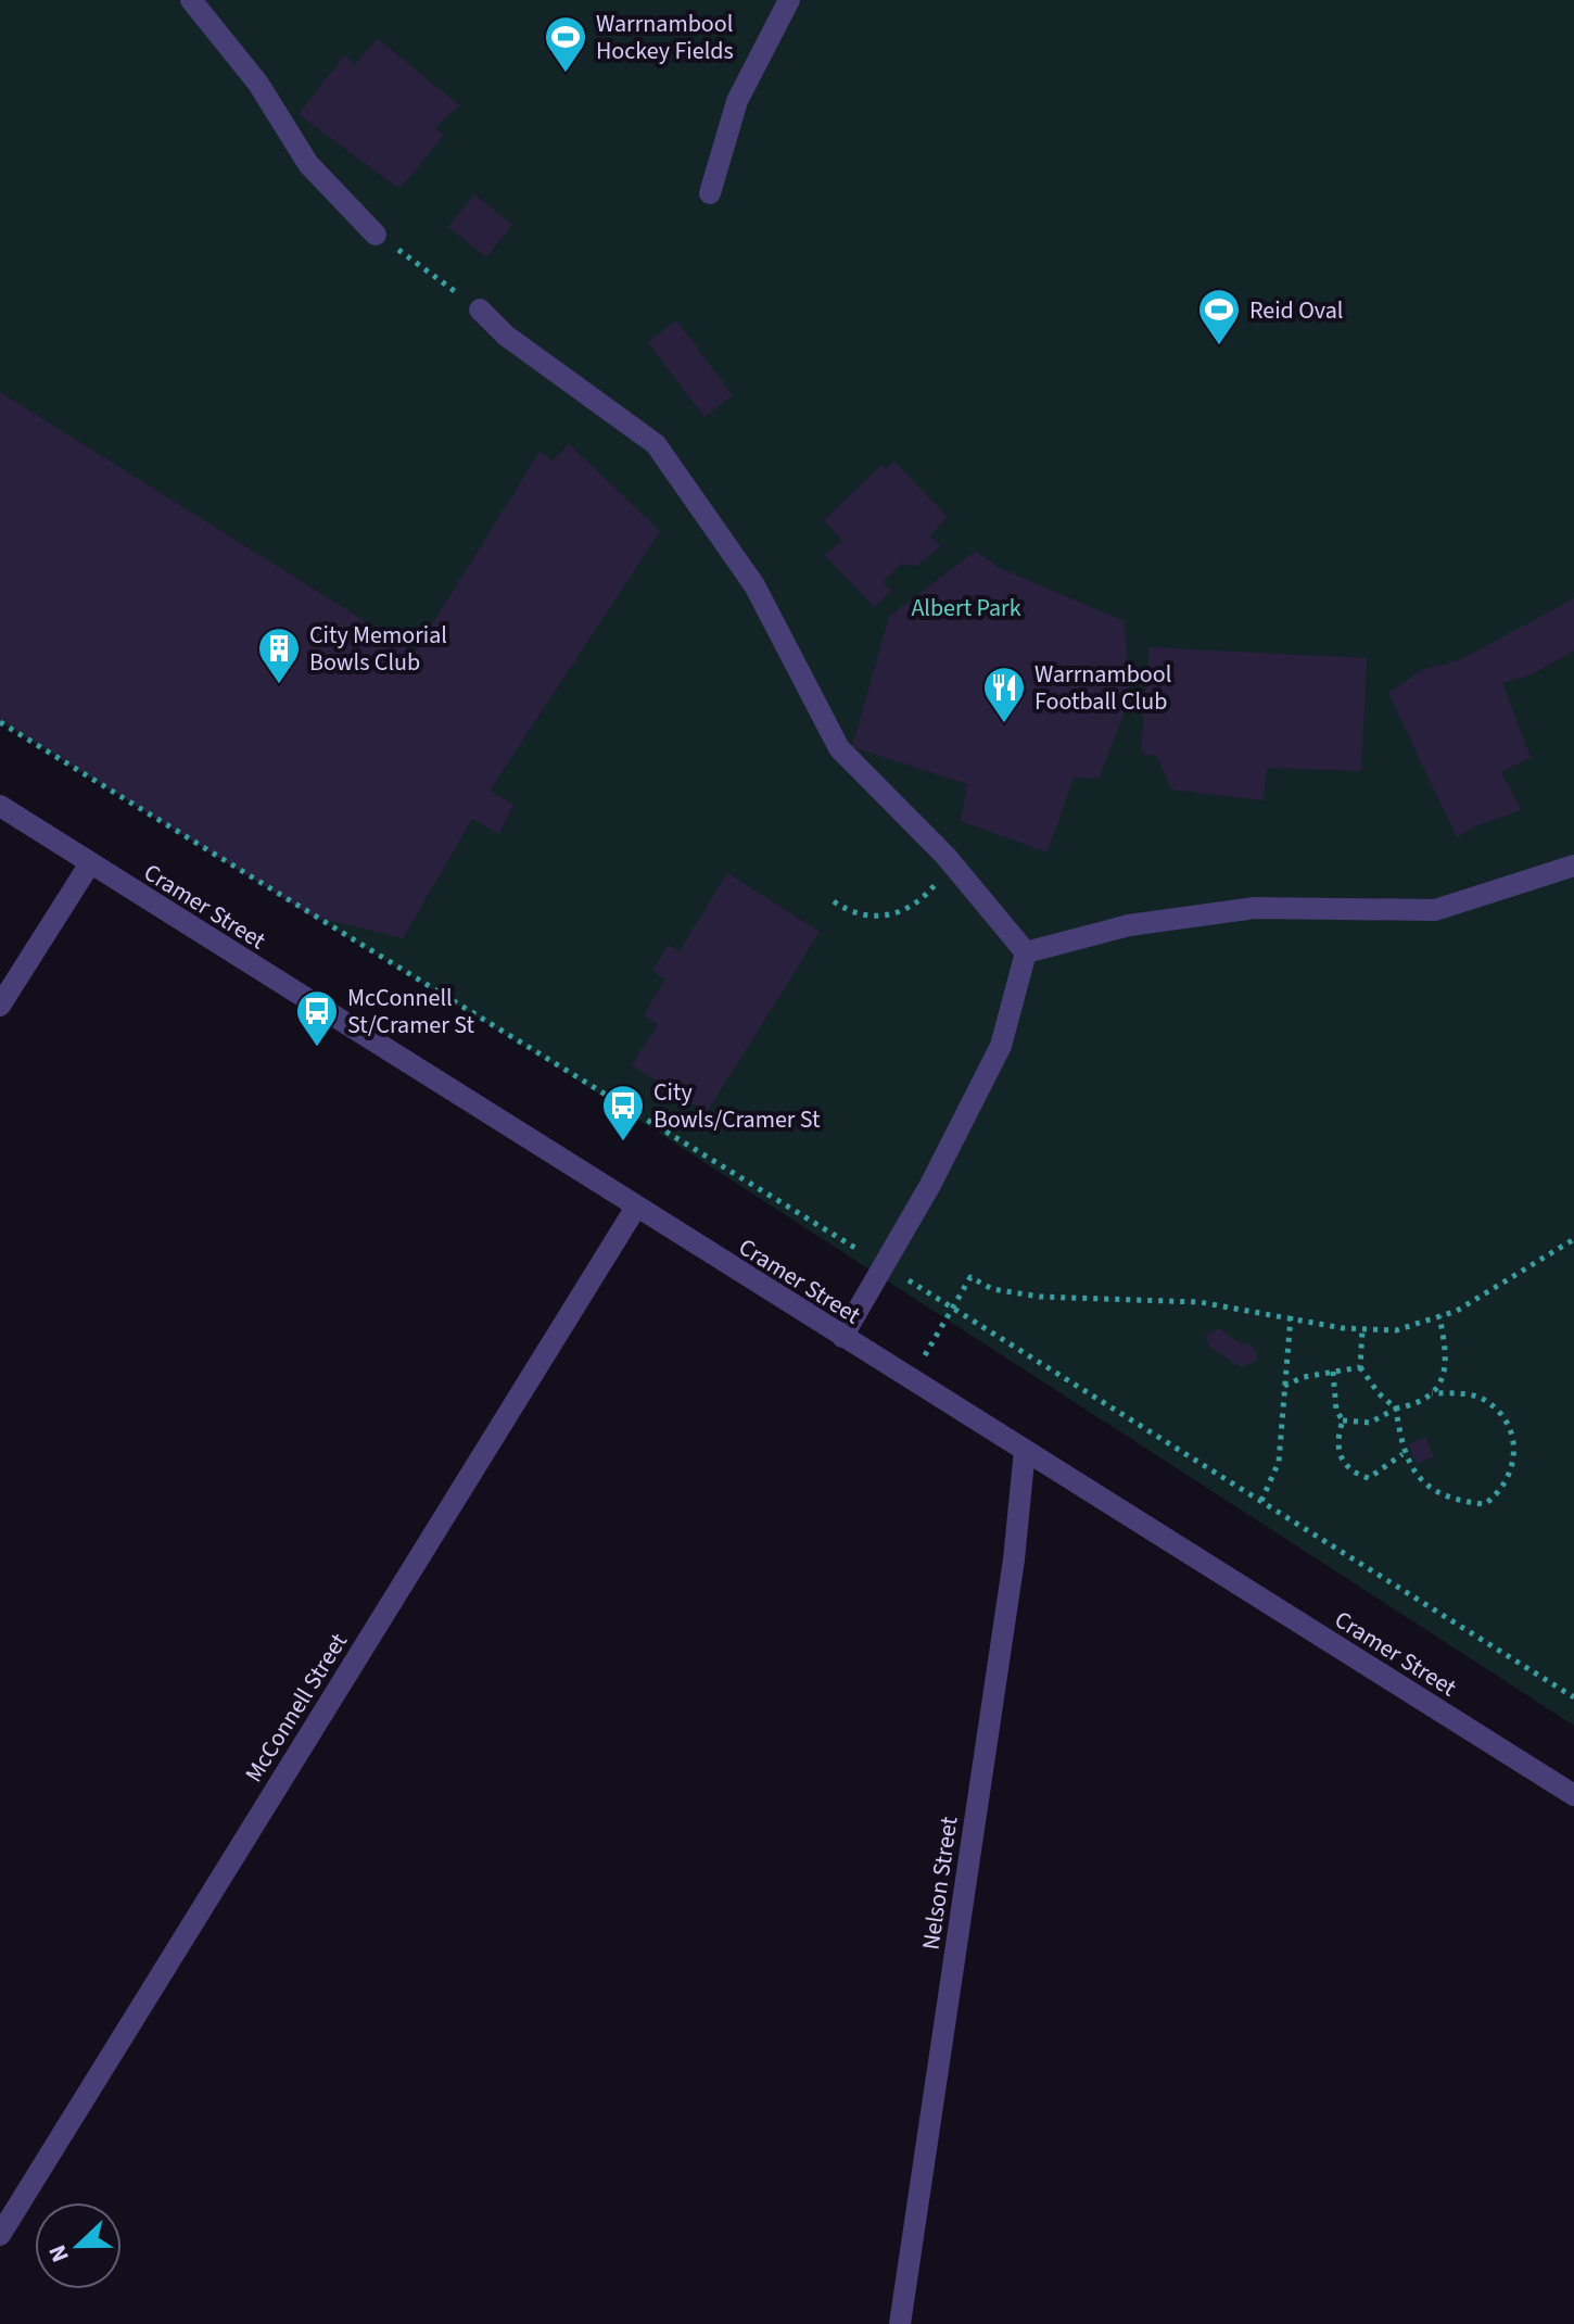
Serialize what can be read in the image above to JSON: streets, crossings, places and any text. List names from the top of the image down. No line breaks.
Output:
{"streets":{"street":["Cramer Street","McConnell Street","Nelson Street"]},"crossings":[["Cramer Street","McConnell Street"],["Cramer Street","Nelson Street"]],"parks":["Albert Park"],"places":{"sports":["Warrnambool Hockey Fields","Reid Oval"],"building":["City Memorial Bowls Club"],"restaurant":["Warrnambool Football Club"],"bus stop":["McConnell St/Cramer St","City Bowls/Cramer St"]},"north":"left"}
